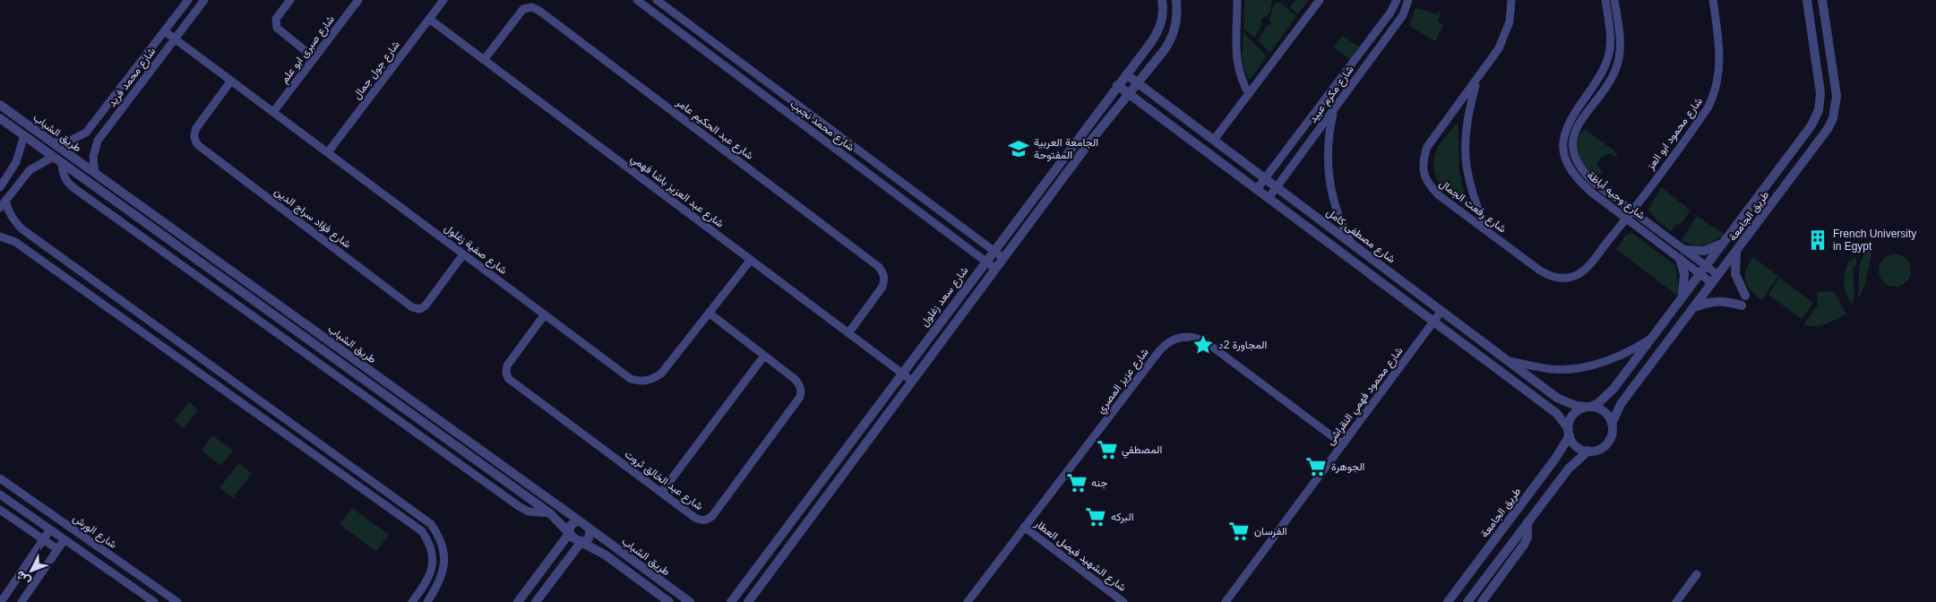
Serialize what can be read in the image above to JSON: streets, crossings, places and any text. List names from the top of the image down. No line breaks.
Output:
{"streets":{"street":["شارع صبرى ابو علم","شارع جول جمال","شارع محمد فريد","شارع مكرم عبيد","شارع محمد نجيب","شارع عبد الحكيم عامر","طريق الشباب","شارع محمود ابو العز","شارع عبد العزيز باشا فهمي","شارع وجيه أباظة","شارع رفعت الجمال","طريق الجامعة","شارع فؤاد سراج الدين","شارع مصطفى كامل","شارع صفية زغلول","شارع سعد زغلول","شارع عزيز المصري","شارع محمود فهمي النقراشى","شارع عبد الخالق ثروت","شارع الورش","شارع الشهيد فيصل العطار"]},"crossings":[["شارع صبرى ابو علم","شارع صفية زغلول"],["شارع جول جمال","شارع عبد العزيز باشا فهمي"],["شارع جول جمال","شارع صفية زغلول"],["شارع محمد فريد","طريق الشباب"],["شارع محمد فريد","شارع صفية زغلول"],["شارع مكرم عبيد","شارع مصطفى كامل"],["شارع محمد نجيب","شارع سعد زغلول"],["شارع عبد الحكيم عامر","شارع عبد العزيز باشا فهمي"],["شارع محمود ابو العز","شارع وجيه أباظة"],["شارع محمود ابو العز","شارع رفعت الجمال"],["شارع عبد العزيز باشا فهمي","شارع صفية زغلول"],["شارع عبد العزيز باشا فهمي","شارع سعد زغلول"],["شارع وجيه أباظة","شارع رفعت الجمال"],["شارع وجيه أباظة","طريق الجامعة"],["طريق الجامعة","شارع مصطفى كامل"],["شارع فؤاد سراج الدين","شارع صفية زغلول"],["شارع مصطفى كامل","شارع سعد زغلول"],["شارع مصطفى كامل","شارع محمود فهمي النقراشى"],["شارع صفية زغلول","شارع عبد الخالق ثروت"],["شارع عزيز المصري","شارع محمود فهمي النقراشى"],["شارع عزيز المصري","شارع الشهيد فيصل العطار"]],"places":{"school or university":["الجامعة العربية المفتوحة"],"building":["French University in Egypt"],"place":["المجاورة 2د"],"supermarket":["المصطفي","الجوهرة","جنه","البركه","الفرسان"]},"north":"bottom left"}
